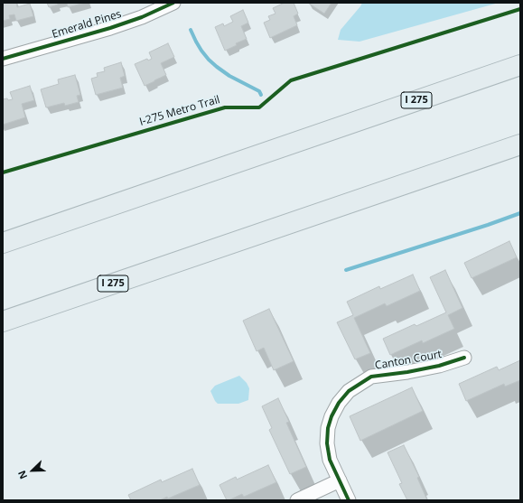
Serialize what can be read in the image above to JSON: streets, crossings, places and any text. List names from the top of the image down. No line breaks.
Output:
{"streets":{"highway":["I 275"],"street":["Emerald Pines","Canton Court"],"cycle path":["I-275 Metro Trail"]},"north":"bottom left"}
